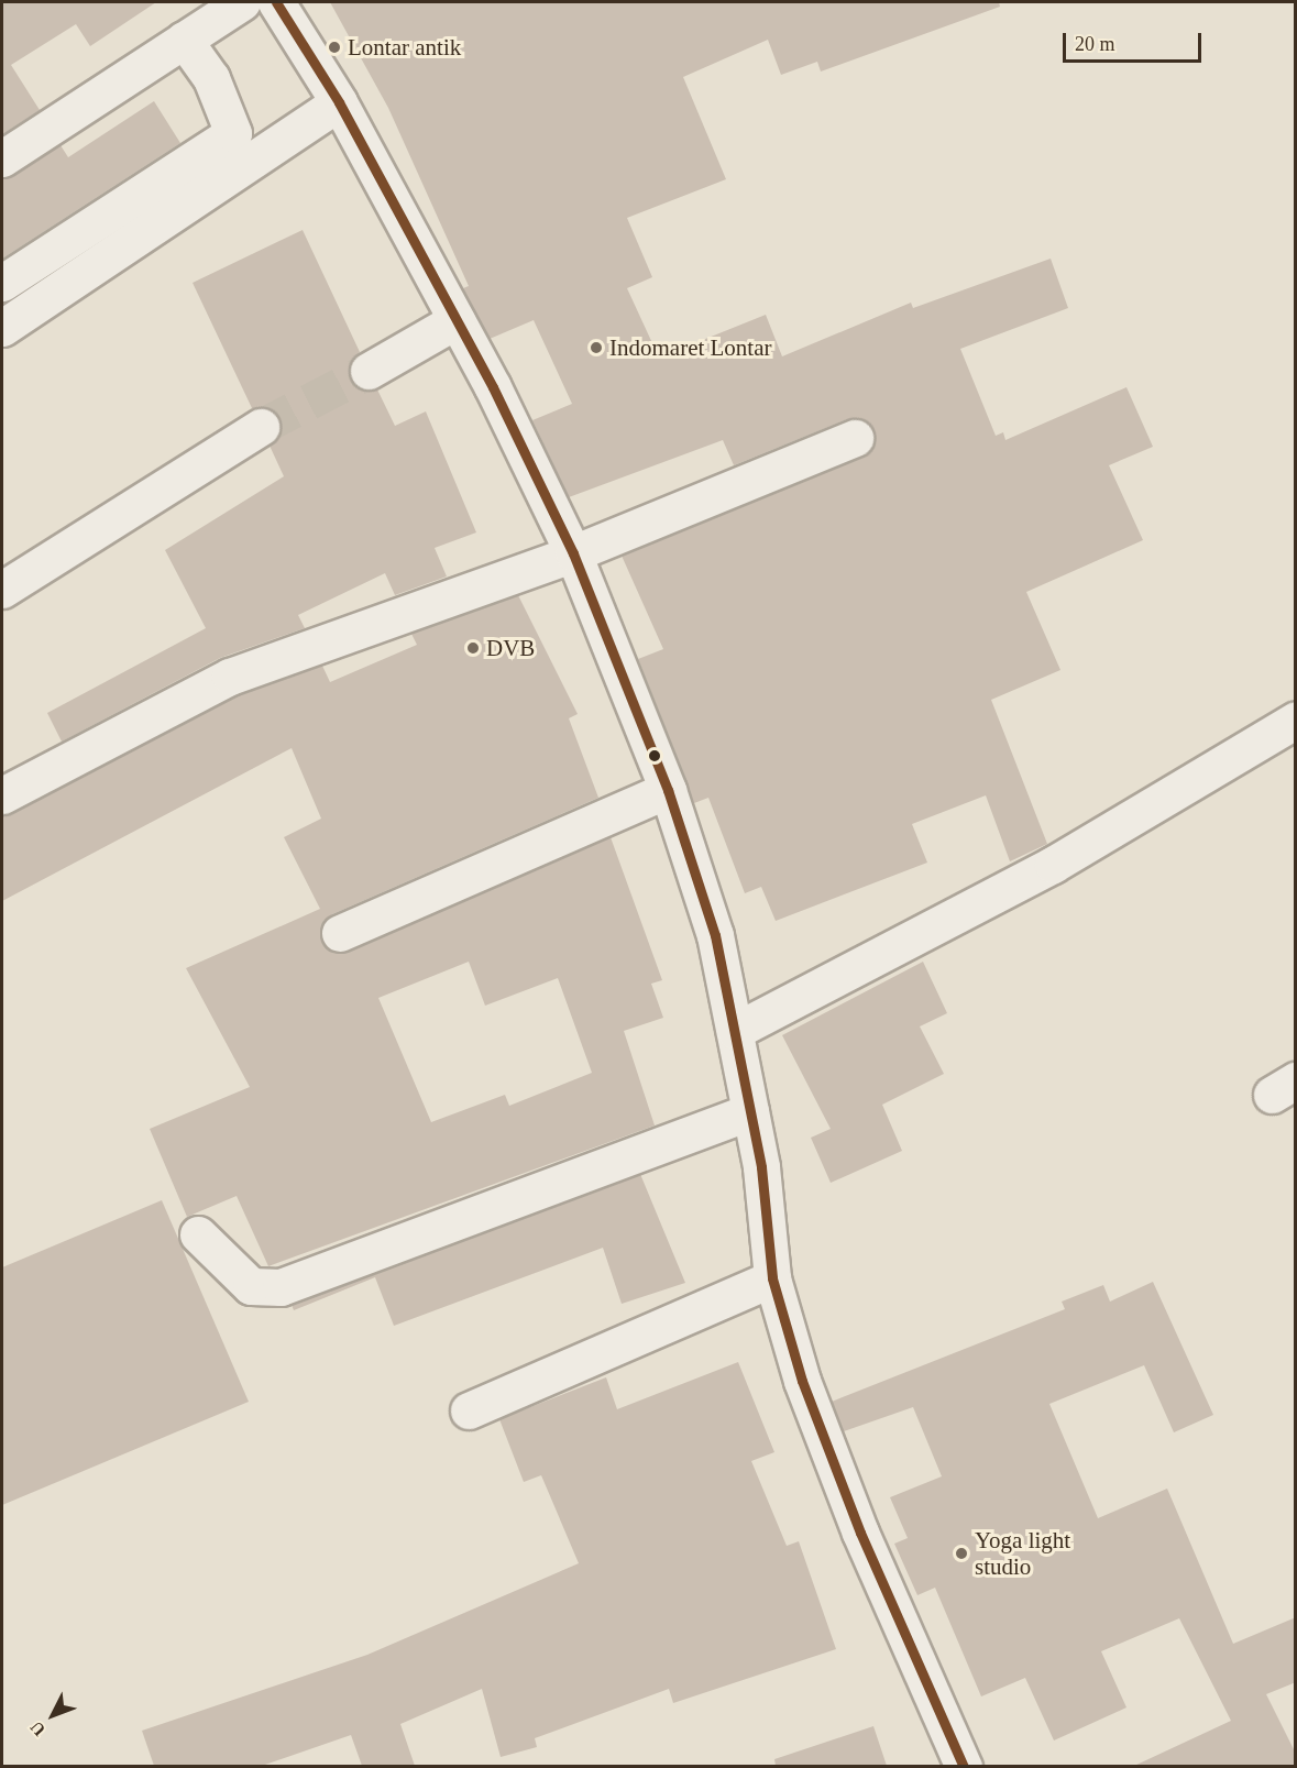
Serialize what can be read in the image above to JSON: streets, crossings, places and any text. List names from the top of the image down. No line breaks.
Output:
{"places":["Lontar antik","Indomaret Lontar","DVB","Yoga light studio"],"scale_bar":"20 m","north":"bottom left"}
